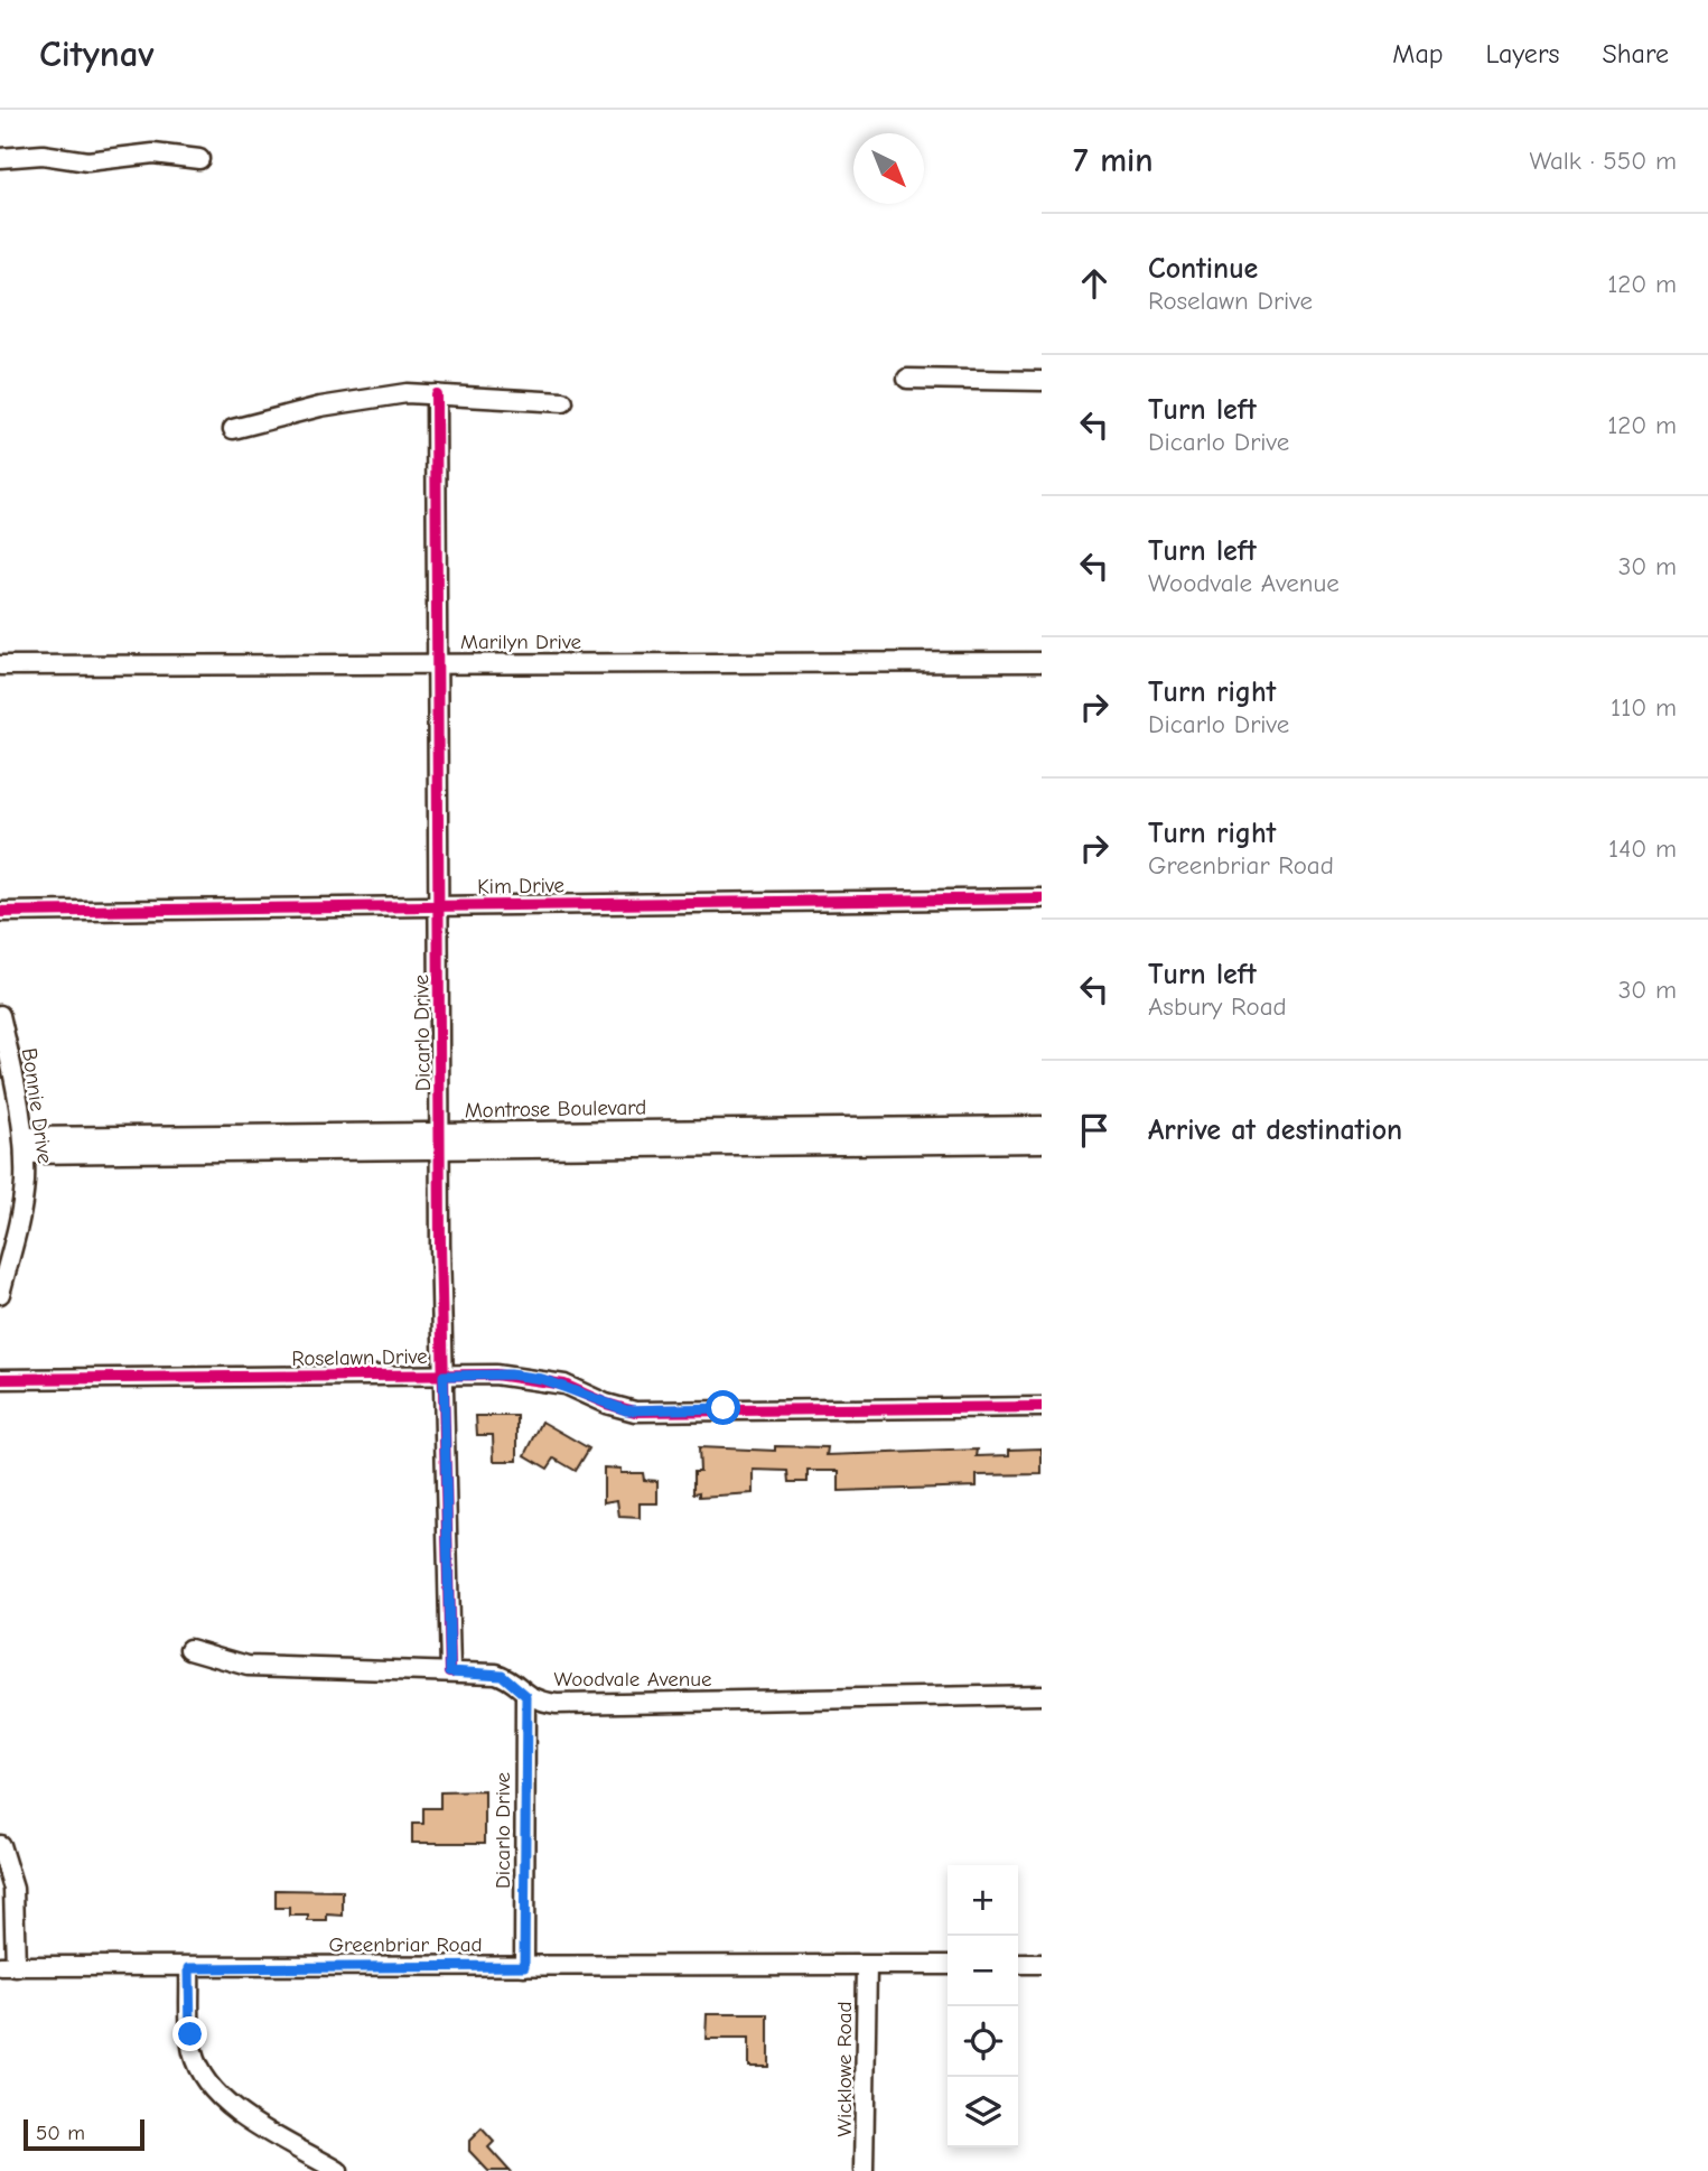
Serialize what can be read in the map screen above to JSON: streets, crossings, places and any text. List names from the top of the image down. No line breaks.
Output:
{"streets":{"street":["Marilyn Drive","Kim Drive","Dicarlo Drive","Bonnie Drive","Montrose Boulevard","Roselawn Drive","Woodvale Avenue","Greenbriar Road","Wicklowe Road"]},"crossings":[["Marilyn Drive","Dicarlo Drive"],["Kim Drive","Dicarlo Drive"],["Dicarlo Drive","Montrose Boulevard"],["Dicarlo Drive","Roselawn Drive"],["Dicarlo Drive","Woodvale Avenue"],["Dicarlo Drive","Greenbriar Road"],["Bonnie Drive","Montrose Boulevard"],["Greenbriar Road","Wicklowe Road"]],"scale_bar":"50 m","north":"bottom right","page":{"header":"Citynav","nav":["Map","Layers","Share"],"heading":["7 min","Walk · 550 m"],"list":[["Continue","Roselawn Drive","120 m"],["Turn left","Dicarlo Drive","120 m"],["Turn left","Woodvale Avenue","30 m"],["Turn right","Dicarlo Drive","110 m"],["Turn right","Greenbriar Road","140 m"],["Turn left","Asbury Road","30 m"],"Arrive at destination"],"map_buttons":["+","−"],"scale":"50 m"}}
